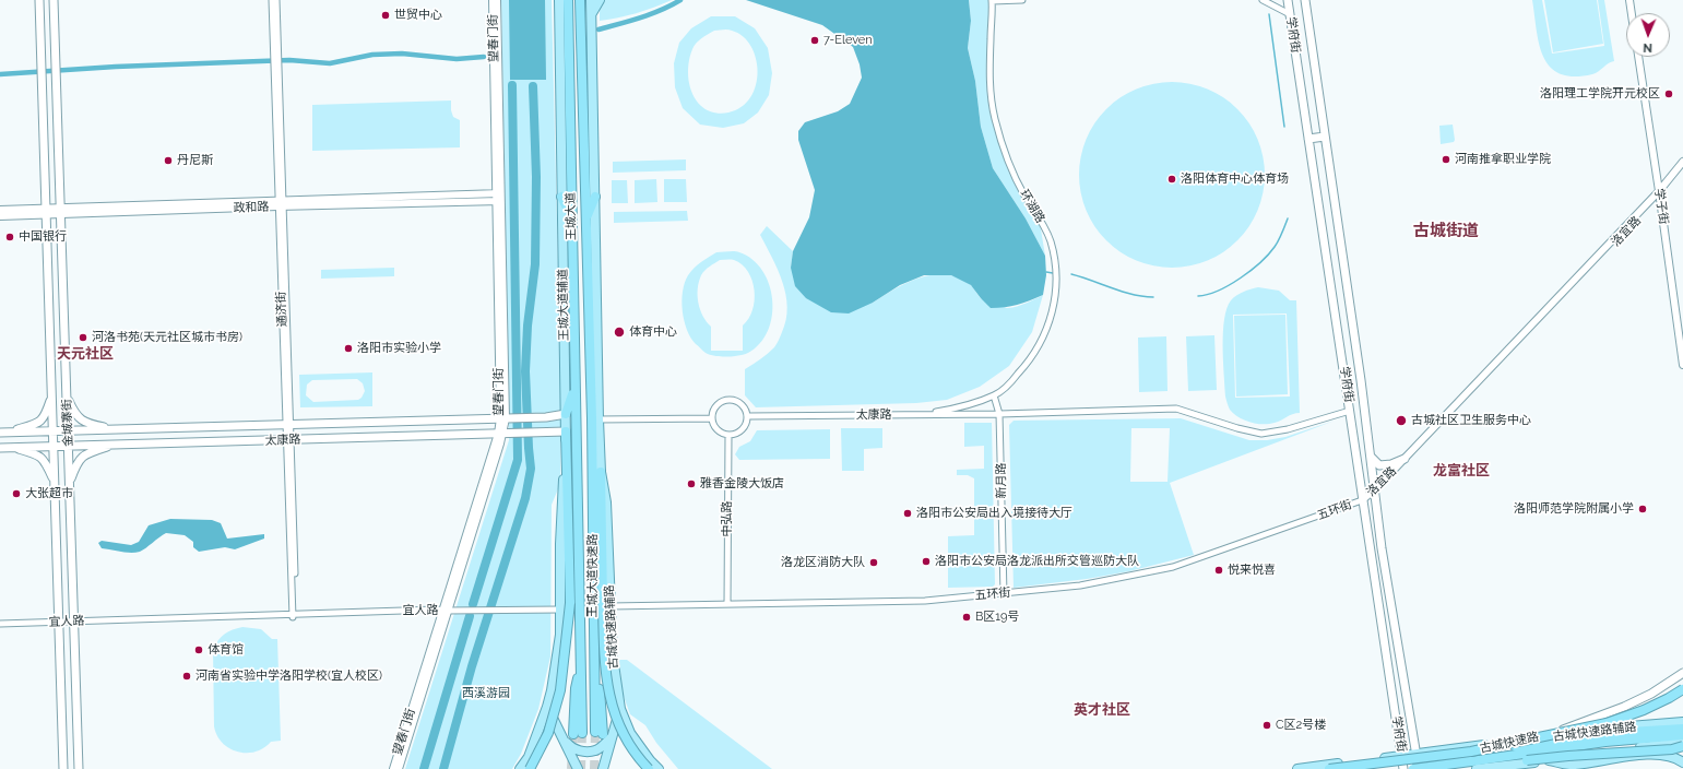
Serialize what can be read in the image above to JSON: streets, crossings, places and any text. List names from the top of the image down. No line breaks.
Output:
{"streets":{"highway":["王城大道","王城大道快速路","古城快速路"],"main road":["学府街","王城大道辅道","太康路","金城寨街","古城快速路辅路"],"street":["望春门街","环湖路","学子街","政和路","洛宜路","通济街","新月路","五环街","中弘路","宜人路"]},"crossings":[["学府街","洛宜路"],["学府街","太康路"],["学府街","五环街"],["学府街","古城快速路辅路"],["望春门街","政和路"],["望春门街","太康路"],["望春门街","宜人路"],["环湖路","太康路"],["环湖路","新月路"],["学子街","洛宜路"],["政和路","通济街"],["政和路","金城寨街"],["王城大道","王城大道快速路"],["洛宜路","五环街"],["王城大道辅道","太康路"],["王城大道辅道","宜人路"],["通济街","太康路"],["通济街","宜人路"],["太康路","金城寨街"],["太康路","新月路"],["太康路","中弘路"],["金城寨街","宜人路"],["新月路","五环街"],["五环街","中弘路"],["五环街","古城快速路辅路"],["古城快速路辅路","古城快速路"]],"districts":["古城街道","天元社区","龙富社区","英才社区"],"parks":["西溪游园"],"places":["世贸中心","7-Eleven","洛阳理工学院开元校区","河南推拿职业学院","丹尼斯","洛阳体育中心体育场","中国银行","体育中心","河洛书苑(天元社区城市书房)","洛阳市实验小学","古城社区卫生服务中心","雅香金陵大饭店","大张超市","洛阳师范学院附属小学","洛阳市公安局出入境接待大厅","洛阳市公安局洛龙派出所交管巡防大队","洛龙区消防大队","悦来悦喜","B区19号","体育馆","河南省实验中学洛阳学校(宜人校区)","C区2号楼"],"north":"bottom"}
